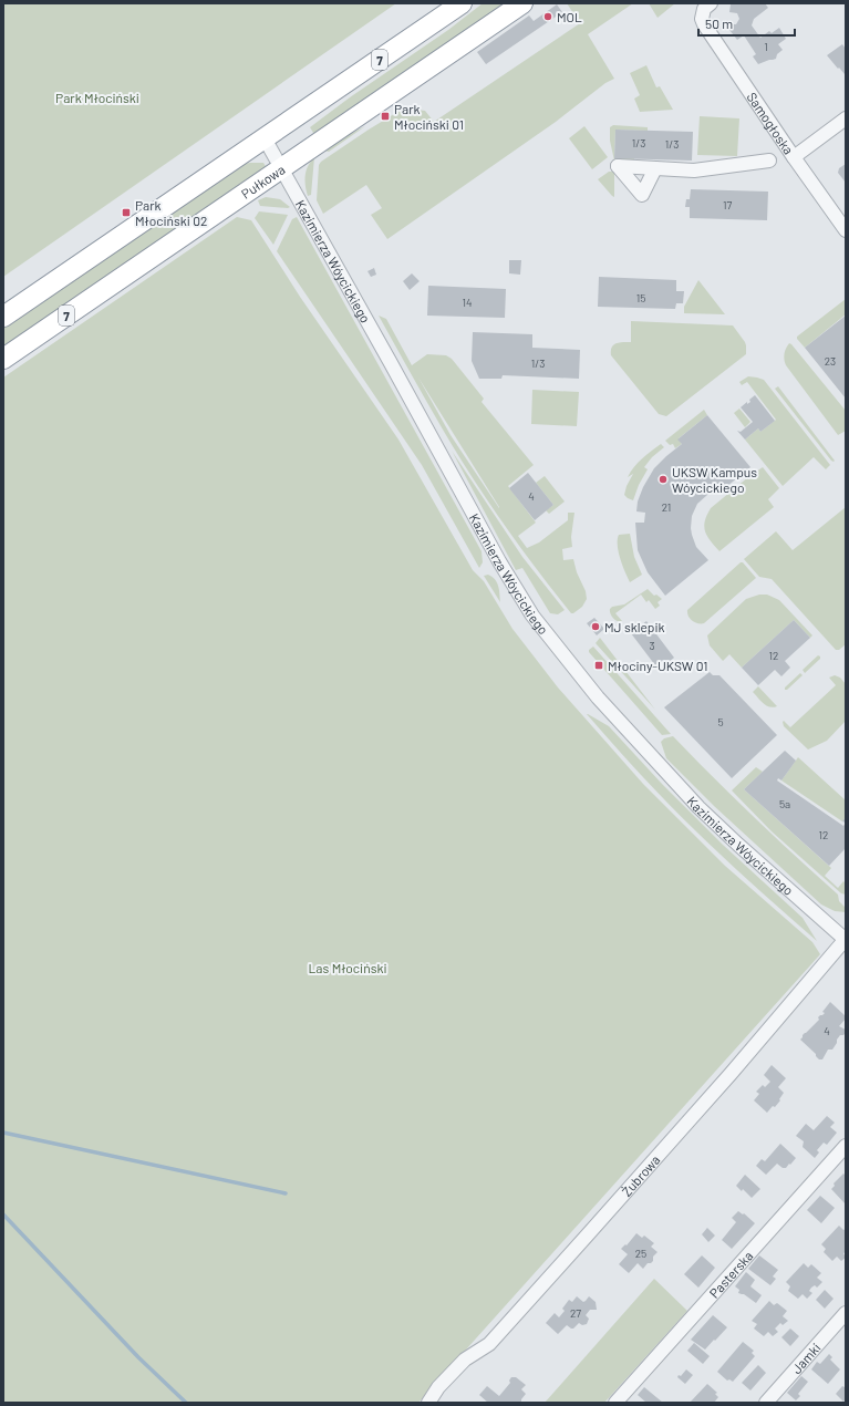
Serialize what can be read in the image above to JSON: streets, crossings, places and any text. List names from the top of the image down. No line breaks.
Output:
{"streets":{"highway":["7","Pułkowa"],"street":["Samogłoska","Kazimierza Wóycickiego","Żubrowa","Pasterska","Jamki"]},"crossings":[["7","Kazimierza Wóycickiego"],["Pułkowa","Kazimierza Wóycickiego"],["Kazimierza Wóycickiego","Żubrowa"]],"parks":["Park Młociński","Las Młociński"],"places":{"other":["MOL","UKSW Kampus Wóycickiego","MJ sklepik"],"transit":["Park Młociński 01","Park Młociński 02","Młociny-UKSW 01"]},"house_numbers":["1","1/3","1/3","17","15","14","23","1/3","4","21","3","12","5","5a","12","4","25","27"],"scale_bar":"50 m"}
